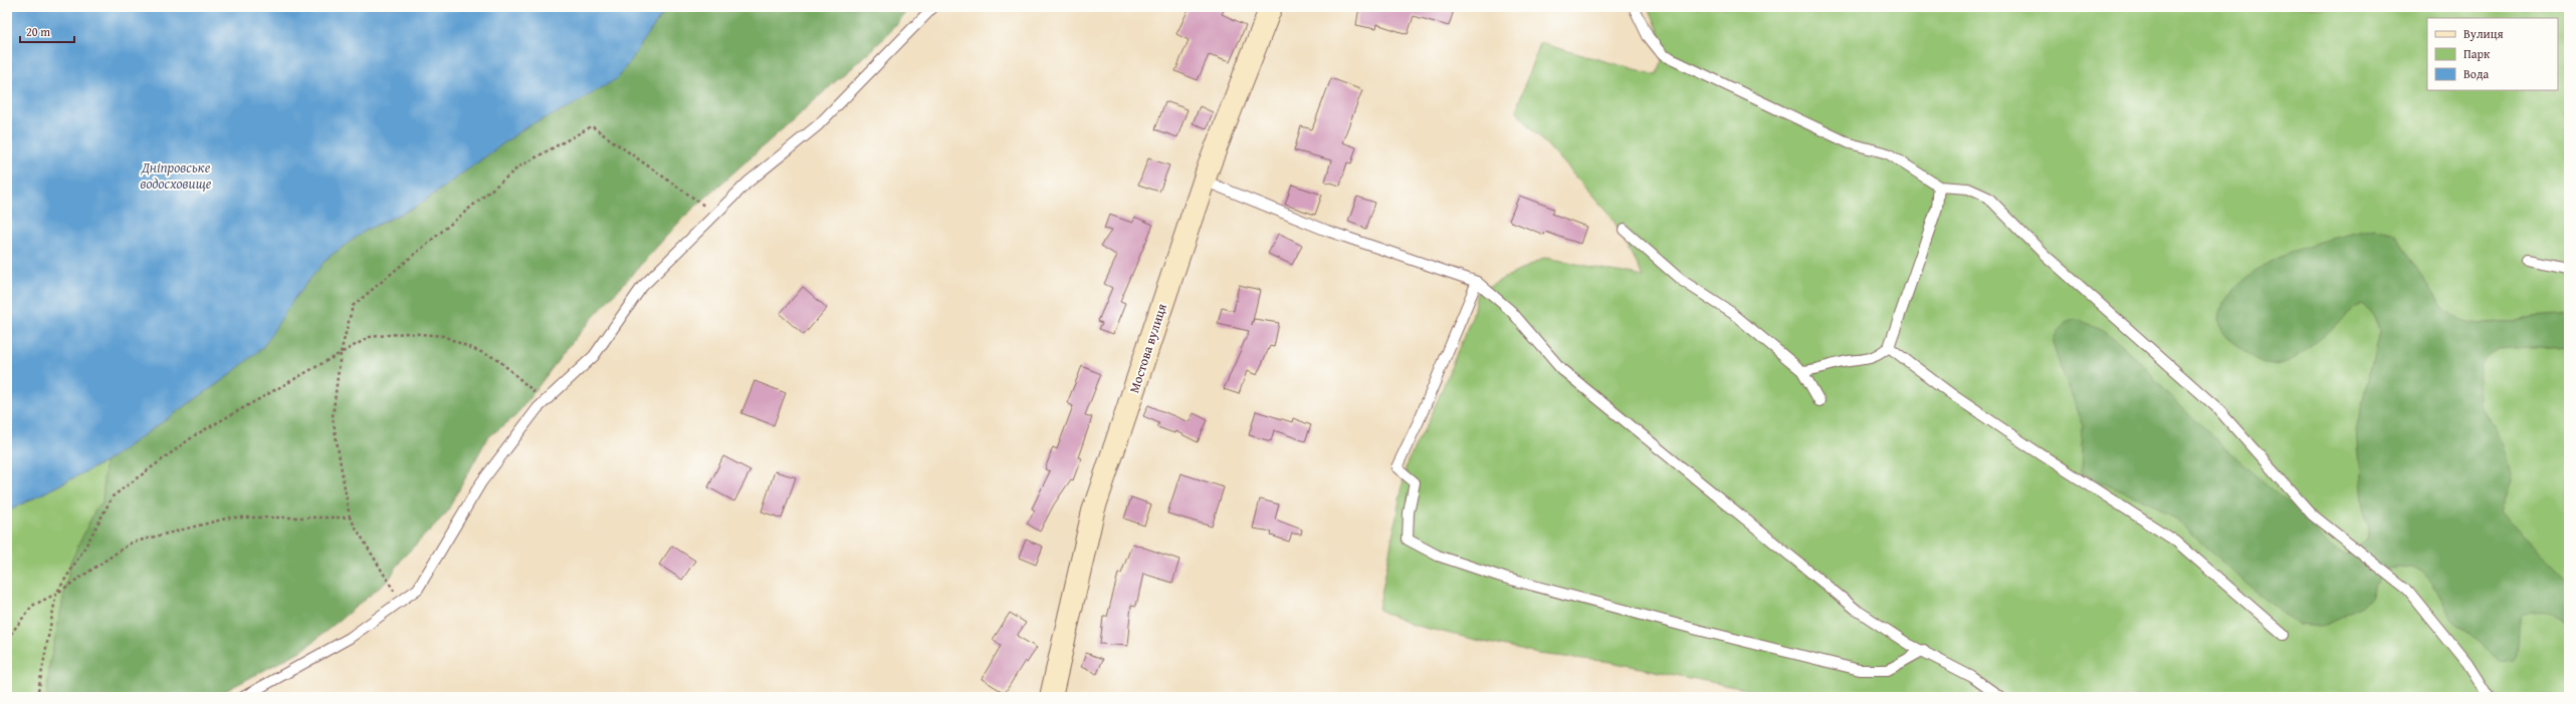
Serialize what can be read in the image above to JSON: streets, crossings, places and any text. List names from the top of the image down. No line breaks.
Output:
{"streets":{"street":["Мостова вулиця"]},"water":["Дніпровське водосховище"],"legend":["Вулиця","Парк","Вода"],"scale_bar":"20 m"}
